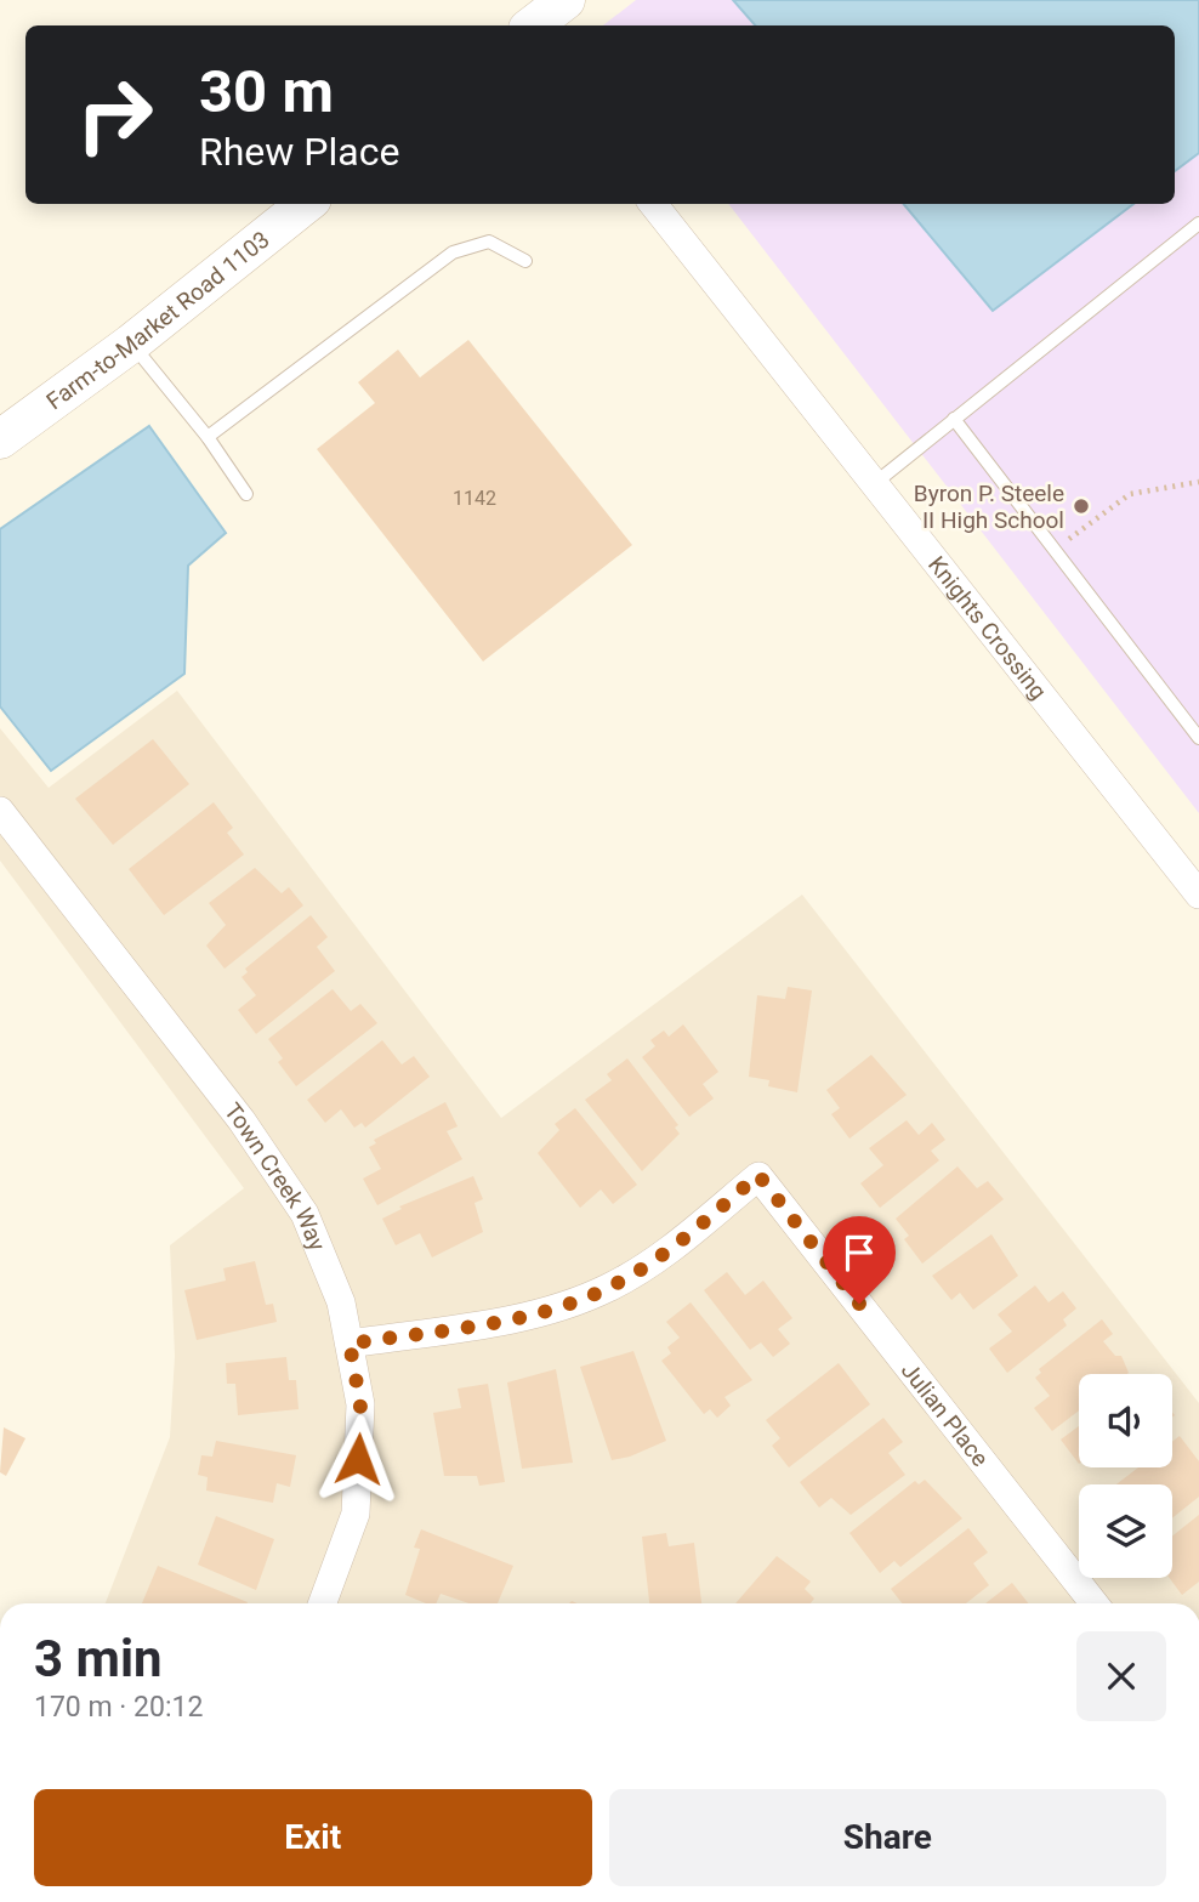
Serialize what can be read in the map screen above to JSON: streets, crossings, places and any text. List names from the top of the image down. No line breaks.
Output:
{"streets":{"main road":["Farm-to-Market Road 1103"],"street":["Knights Crossing","Town Creek Way","Julian Place"]},"crossings":[["Town Creek Way","Julian Place"]],"places":["Byron P. Steele II High School"],"house_numbers":["1142"],"page":{"turn":["30 m","Rhew Place"],"heading":["3 min","170 m · 20:12"],"buttons":["Exit","Share"]}}
